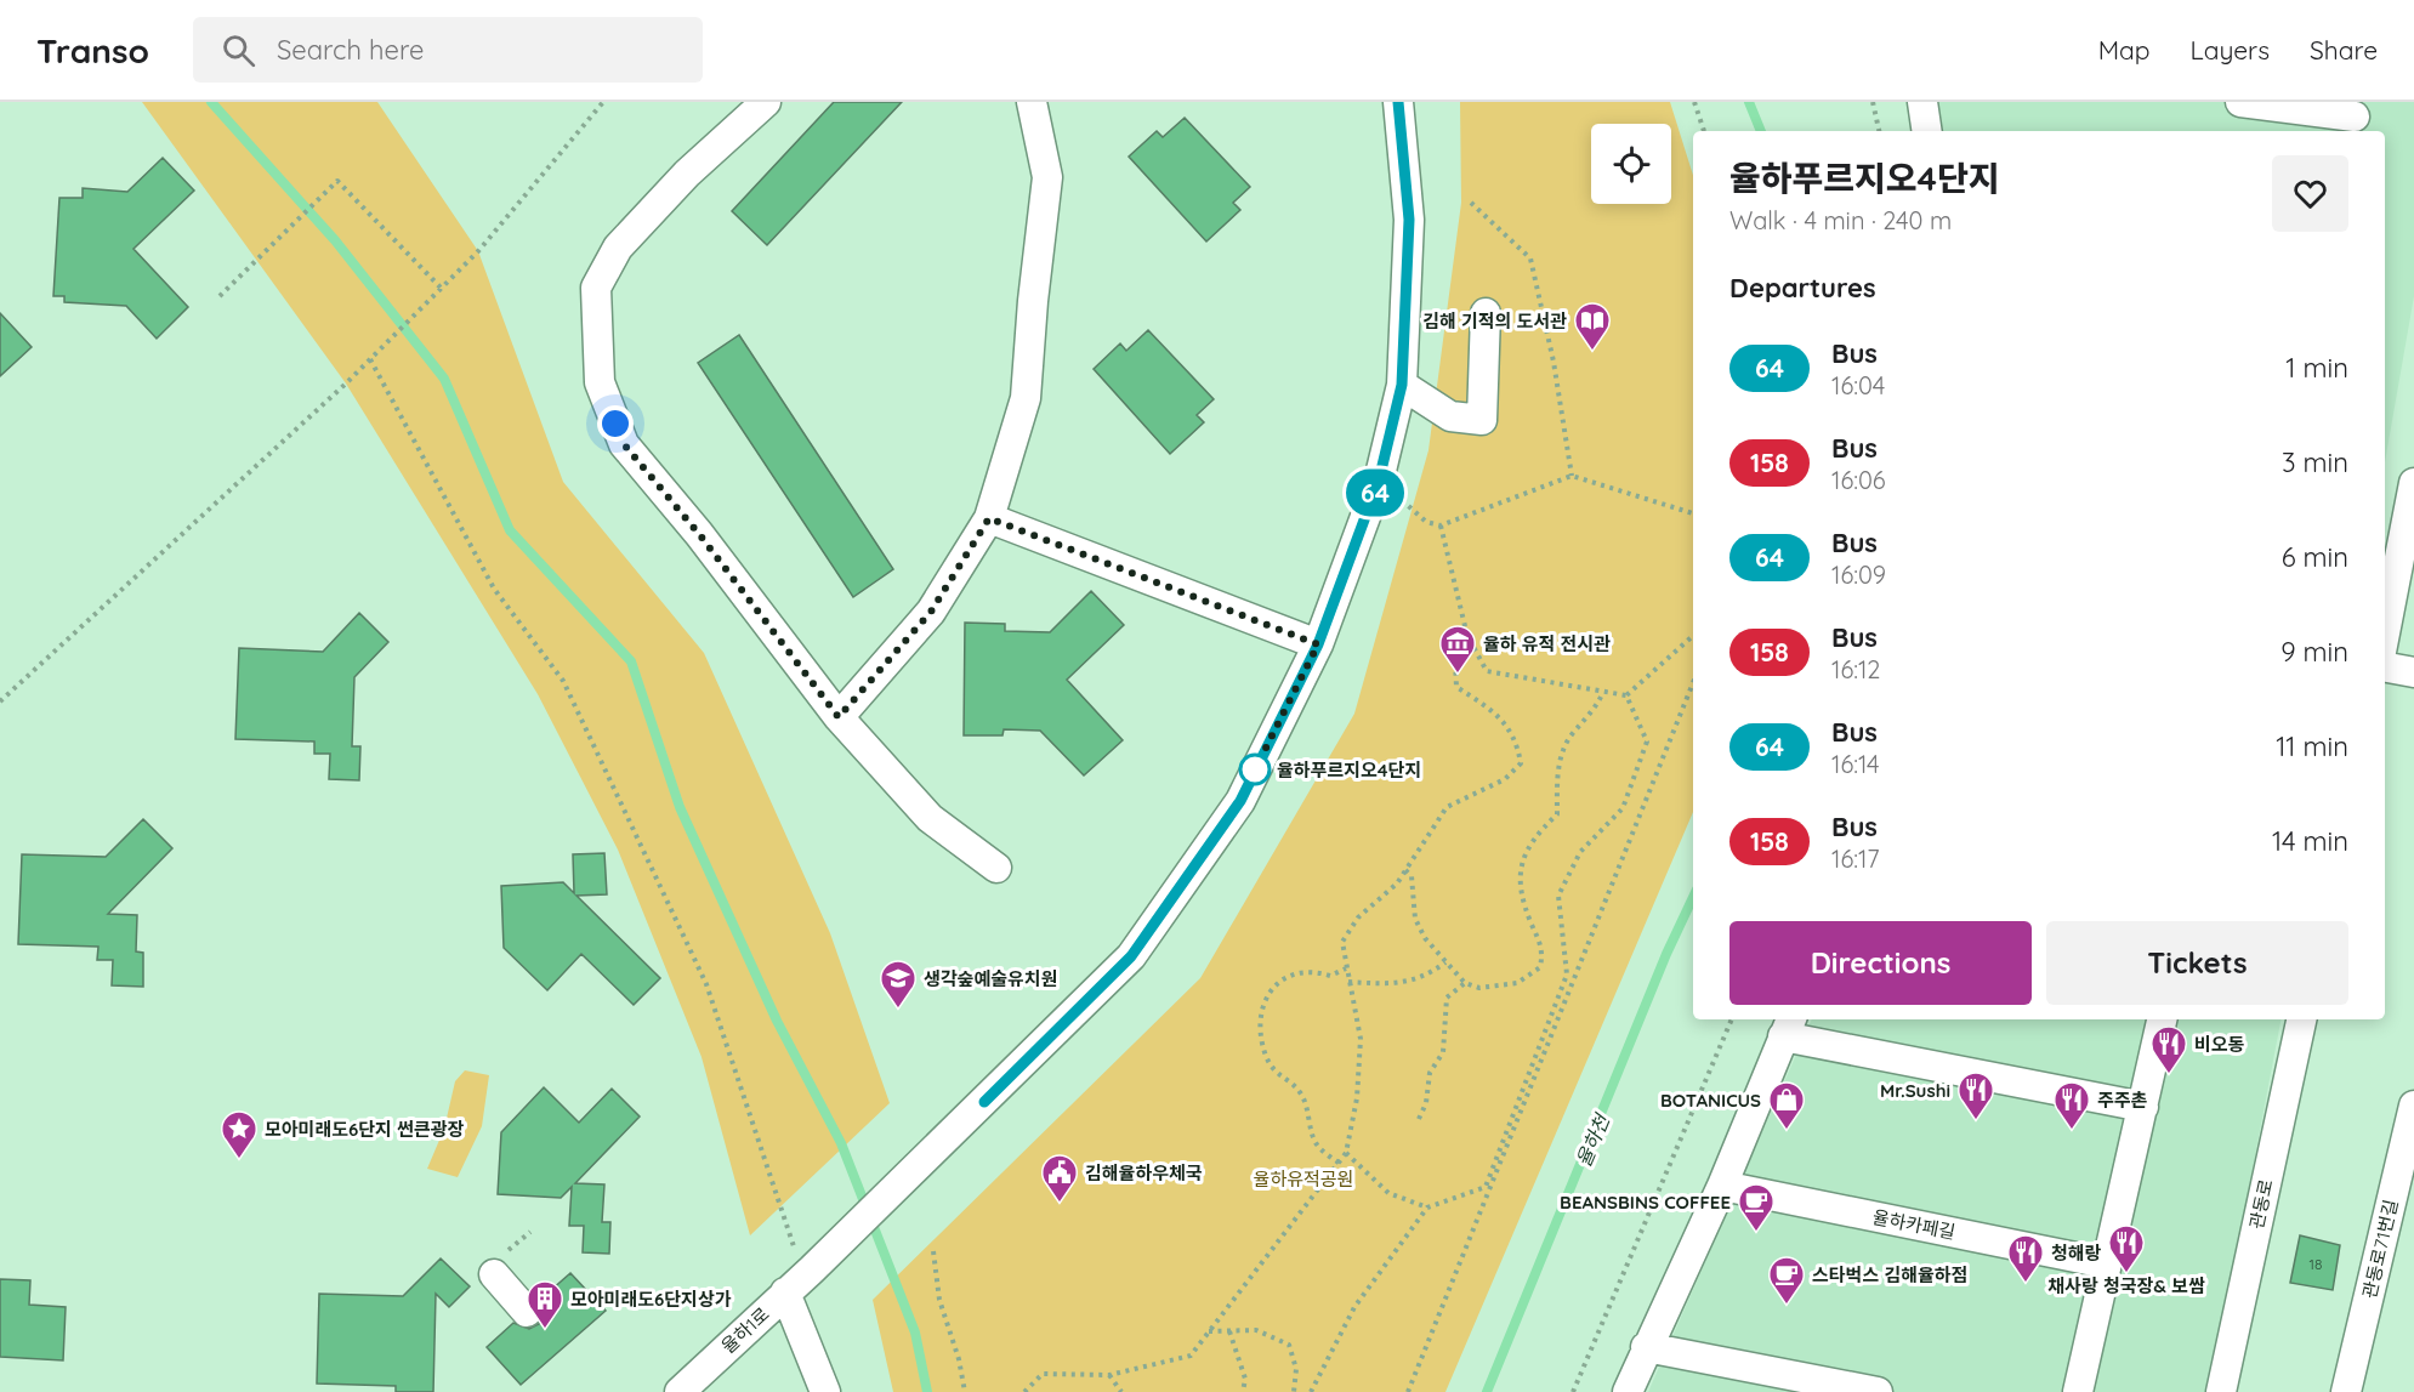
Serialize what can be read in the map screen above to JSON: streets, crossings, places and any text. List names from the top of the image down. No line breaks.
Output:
{"streets":{"street":["관동로","율하카페길","관동로71번길","율하1로"]},"water":["율하천"],"parks":["율하유적공원"],"places":{"library":["김해 기적의 도서관"],"museum":["율하 유적 전시관"],"other":["율하푸르지오4단지"],"school or university":["생각숲예술유치원"],"restaurant":["비오동","Mr.Sushi","주주촌","채사랑 청국장& 보쌈","청해랑"],"shop":["BOTANICUS"],"place":["모아미래도6단지 썬큰광장"],"public building":["김해율하우체국"],"cafe":["BEANSBINS COFFEE","스타벅스 김해율하점"],"building":["모아미래도6단지상가"]},"lines":["bus line 64"],"house_numbers":["18"],"page":{"header":"Transo","search":"Search here","nav":["Map","Layers","Share"],"on_map":"64","heading":[["율하푸르지오4단지","Walk · 4 min · 240 m"],"Departures"],"list":[{"mark":"64","name":"Bus","note":"16:04","value":"1 min"},{"mark":"158","name":"Bus","note":"16:06","value":"3 min"},{"mark":"64","name":"Bus","note":"16:09","value":"6 min"},{"mark":"158","name":"Bus","note":"16:12","value":"9 min"},{"mark":"64","name":"Bus","note":"16:14","value":"11 min"},{"mark":"158","name":"Bus","note":"16:17","value":"14 min"}],"buttons":["Directions","Tickets"]}}
